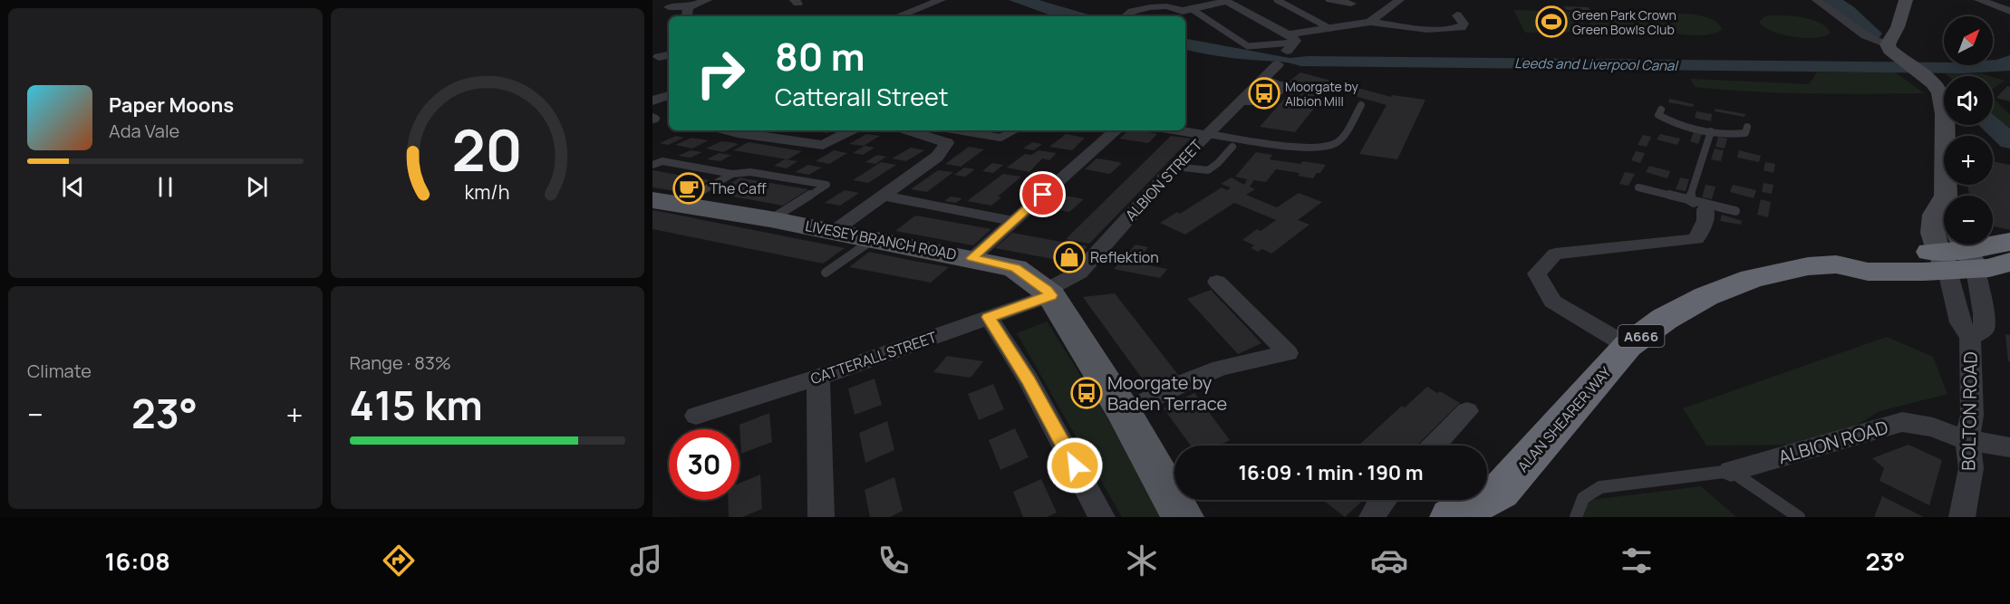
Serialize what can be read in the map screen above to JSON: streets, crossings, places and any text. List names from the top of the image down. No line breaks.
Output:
{"streets":{"highway":["A666","ALAN SHEARER WAY"],"main road":["LIVESEY BRANCH ROAD"],"street":["ALBION STREET","CATTERALL STREET","BOLTON ROAD","ALBION ROAD"]},"crossings":[["ALBION STREET","LIVESEY BRANCH ROAD"],["ALBION STREET","CATTERALL STREET"],["LIVESEY BRANCH ROAD","CATTERALL STREET"],["A666","BOLTON ROAD"],["A666","ALAN SHEARER WAY"],["BOLTON ROAD","ALAN SHEARER WAY"],["BOLTON ROAD","ALBION ROAD"]],"water":["Leeds and Liverpool Canal"],"places":{"sports":["Green Park Crown Green Bowls Club"],"bus stop":["Moorgate by Albion Mill","Moorgate by Baden Terrace"],"cafe":["The Caff"],"shop":["Reflektion"]},"north":"top right","page":{"map_buttons":["+","−"],"turn":["80 m","Catterall Street"],"song":["Paper Moons","Ada Vale"],"tile":["Climate",["Range · 83%","415 km"]],"heat":["−","23°","+"],"limit":"30","trip":"16:09 · 1 min · 190 m","tabs":["16:08","23°"],"gauge":["20","km/h"]}}
